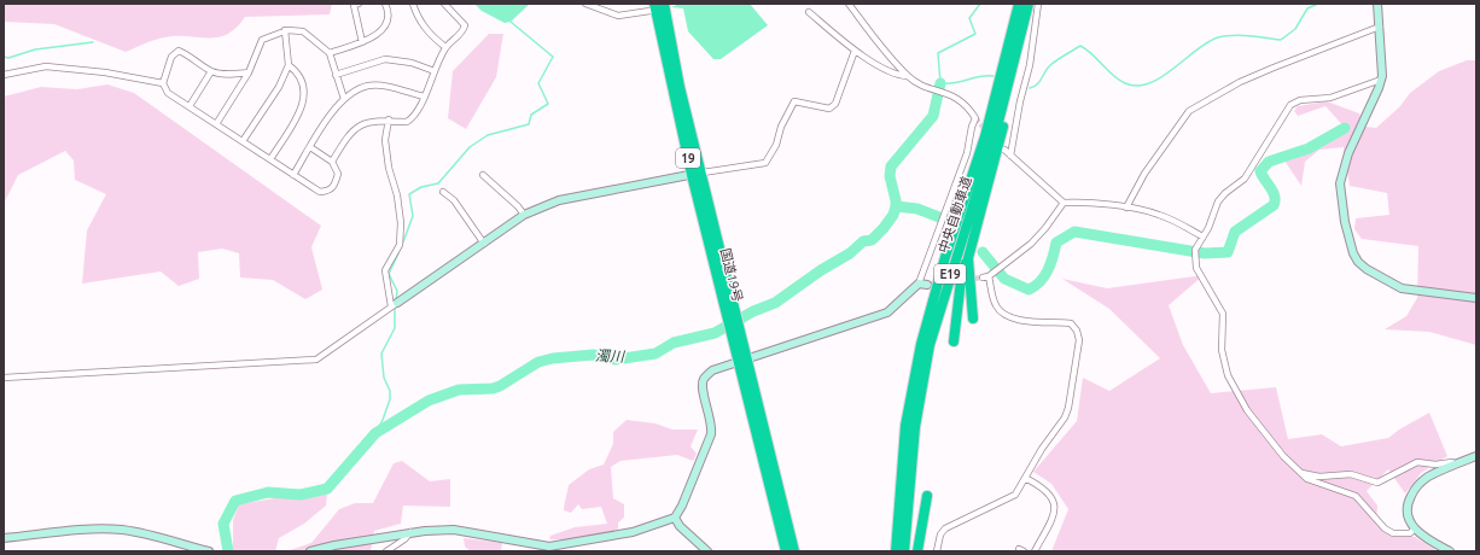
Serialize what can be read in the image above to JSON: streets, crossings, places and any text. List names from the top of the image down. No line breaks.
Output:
{"streets":{"highway":["19","中央自動車道","E19","国道19号"]},"water":["濁川"]}
